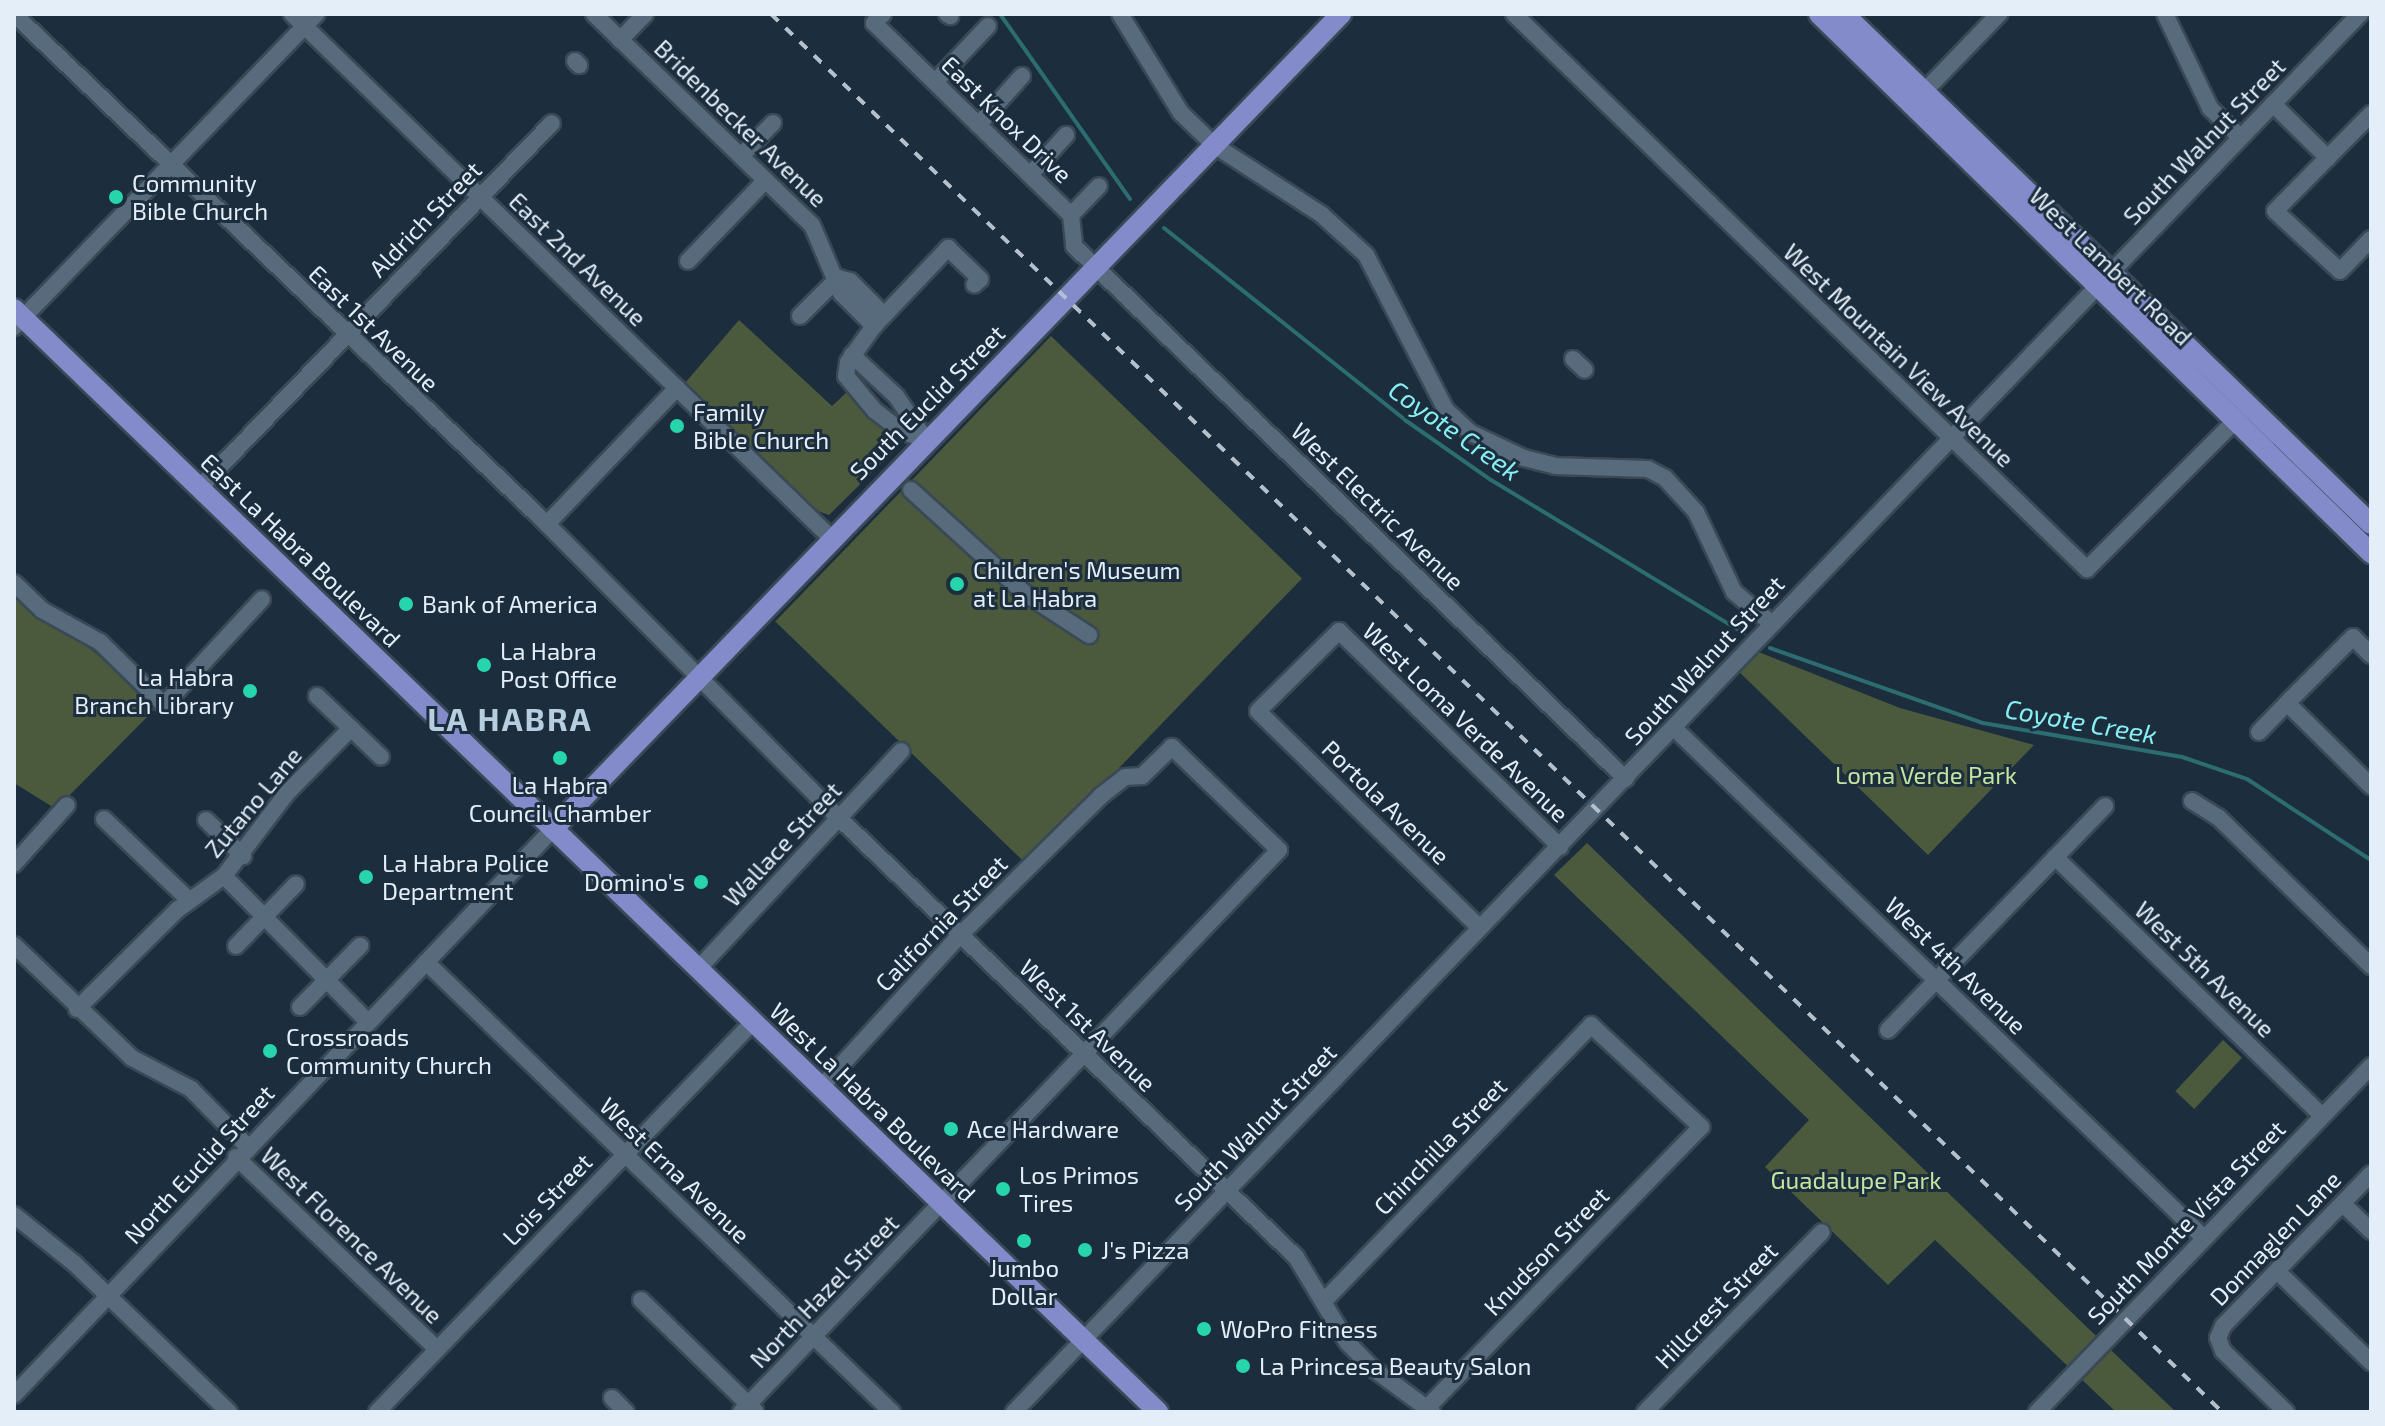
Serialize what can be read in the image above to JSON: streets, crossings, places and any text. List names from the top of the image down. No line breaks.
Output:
{"streets":{"main road":["West Lambert Road","South Euclid Street","East La Habra Boulevard","West La Habra Boulevard"],"street":["East Knox Drive","Bridenbecker Avenue","South Walnut Street","Aldrich Street","East 2nd Avenue","East 1st Avenue","West Mountain View Avenue","West Electric Avenue","West Loma Verde Avenue","Zutano Lane","Portola Avenue","Wallace Street","California Street","West 4th Avenue","West 5th Avenue","West 1st Avenue","Chinchilla Street","North Euclid Street","West Erna Avenue","Lois Street","South Monte Vista Street","West Florence Avenue","Donnaglen Lane","Knudson Street","North Hazel Street","Hillcrest Street"]},"crossings":[["East Knox Drive","South Euclid Street"],["East Knox Drive","West Electric Avenue"],["South Walnut Street","West Lambert Road"],["South Walnut Street","West Mountain View Avenue"],["South Walnut Street","West Electric Avenue"],["South Walnut Street","West Loma Verde Avenue"],["South Walnut Street","Portola Avenue"],["South Walnut Street","West 4th Avenue"],["South Walnut Street","West 1st Avenue"],["South Walnut Street","West La Habra Boulevard"],["Aldrich Street","East 2nd Avenue"],["Aldrich Street","East 1st Avenue"],["Aldrich Street","East La Habra Boulevard"],["East 2nd Avenue","South Euclid Street"],["West Lambert Road","West Mountain View Avenue"],["East 1st Avenue","South Euclid Street"],["East 1st Avenue","West 1st Avenue"],["South Euclid Street","West Electric Avenue"],["South Euclid Street","East La Habra Boulevard"],["South Euclid Street","West 1st Avenue"],["South Euclid Street","West La Habra Boulevard"],["South Euclid Street","North Euclid Street"],["East La Habra Boulevard","West La Habra Boulevard"],["East La Habra Boulevard","North Euclid Street"],["West Loma Verde Avenue","Portola Avenue"],["Zutano Lane","West Florence Avenue"],["Wallace Street","West 1st Avenue"],["Wallace Street","West La Habra Boulevard"],["California Street","West 1st Avenue"],["California Street","West La Habra Boulevard"],["California Street","North Hazel Street"],["West 4th Avenue","South Monte Vista Street"],["West 5th Avenue","South Monte Vista Street"],["West 1st Avenue","Chinchilla Street"],["West 1st Avenue","Knudson Street"],["West 1st Avenue","North Hazel Street"],["West La Habra Boulevard","North Euclid Street"],["West La Habra Boulevard","Lois Street"],["West La Habra Boulevard","North Hazel Street"],["Chinchilla Street","Knudson Street"],["North Euclid Street","West Erna Avenue"],["North Euclid Street","West Florence Avenue"],["West Erna Avenue","Lois Street"],["West Erna Avenue","North Hazel Street"],["Lois Street","West Florence Avenue"]],"districts":["LA HABRA"],"water":["Coyote Creek"],"parks":["Loma Verde Park","Guadalupe Park"],"places":["Community Bible Church","Family Bible Church","Children's Museum at La Habra","Bank of America","La Habra Post Office","La Habra Branch Library","La Habra Council Chamber","La Habra Police Department","Domino's","Crossroads Community Church","Ace Hardware","Los Primos Tires","Jumbo Dollar","J's Pizza","WoPro Fitness","La Princesa Beauty Salon"]}
